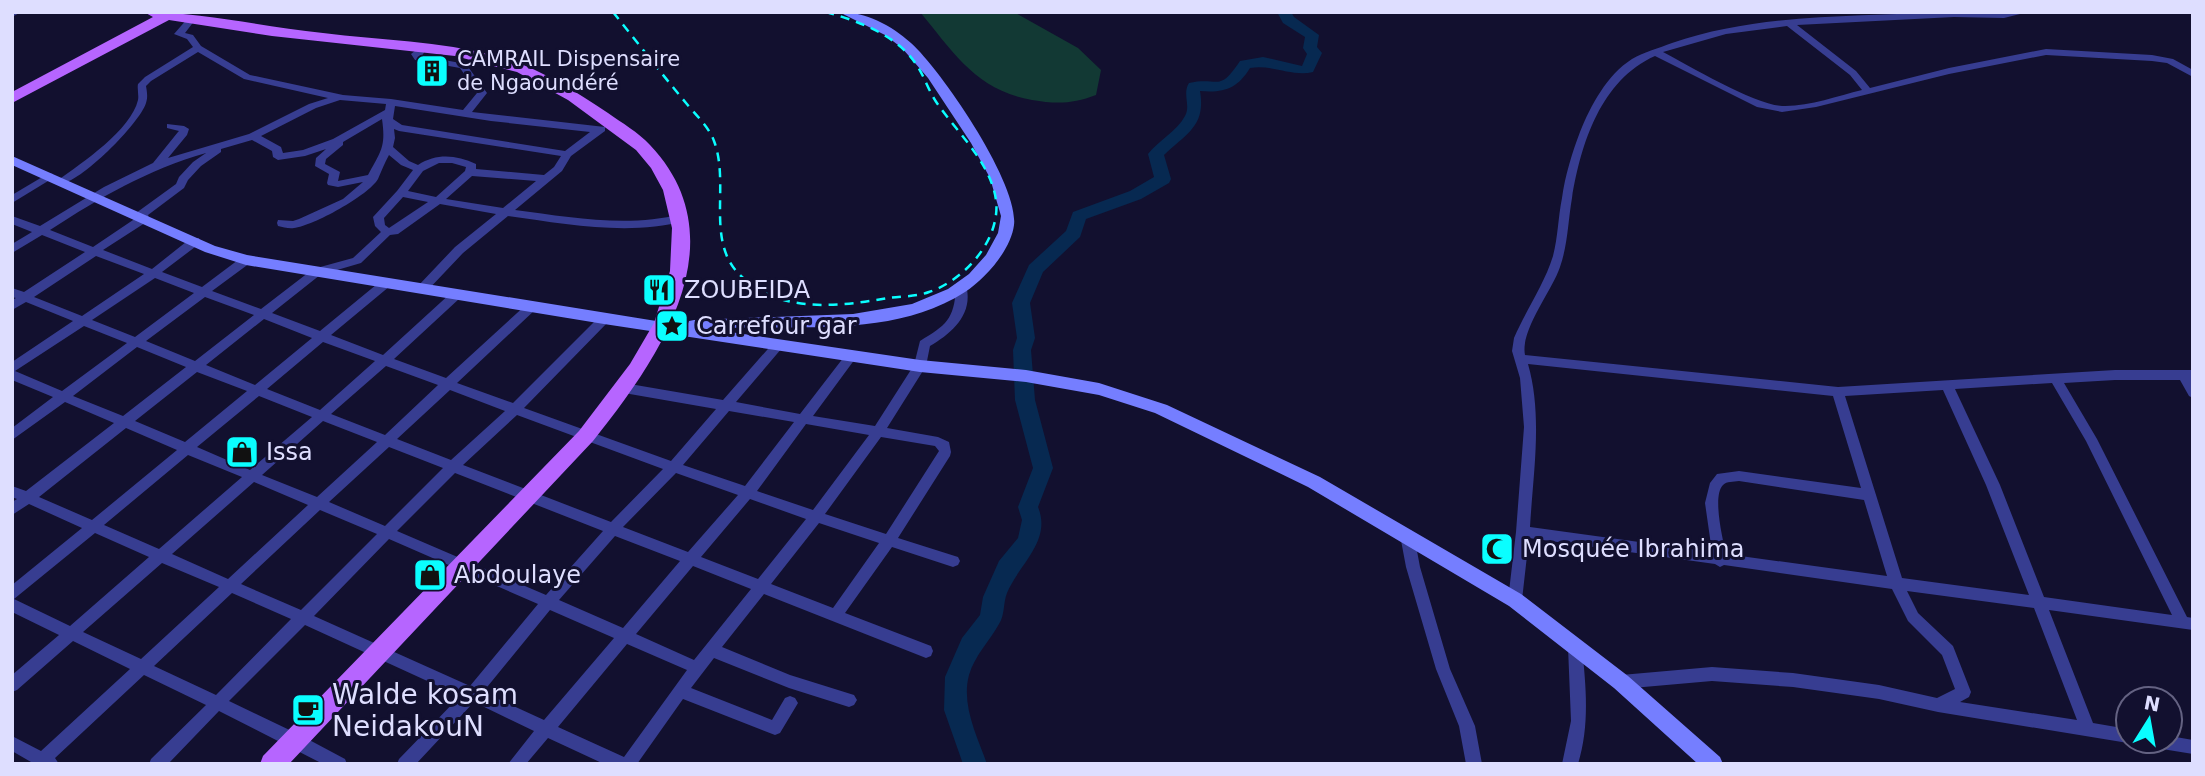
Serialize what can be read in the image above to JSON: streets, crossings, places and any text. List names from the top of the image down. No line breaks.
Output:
{"places":{"building":["CAMRAIL Dispensaire de Ngaoundéré"],"restaurant":["ZOUBEIDA"],"place":["Carrefour gar"],"shop":["Issa","Abdoulaye"],"mosque":["Mosquée Ibrahima"],"cafe":["Walde kosam NeidakouN"]},"north":"top"}
